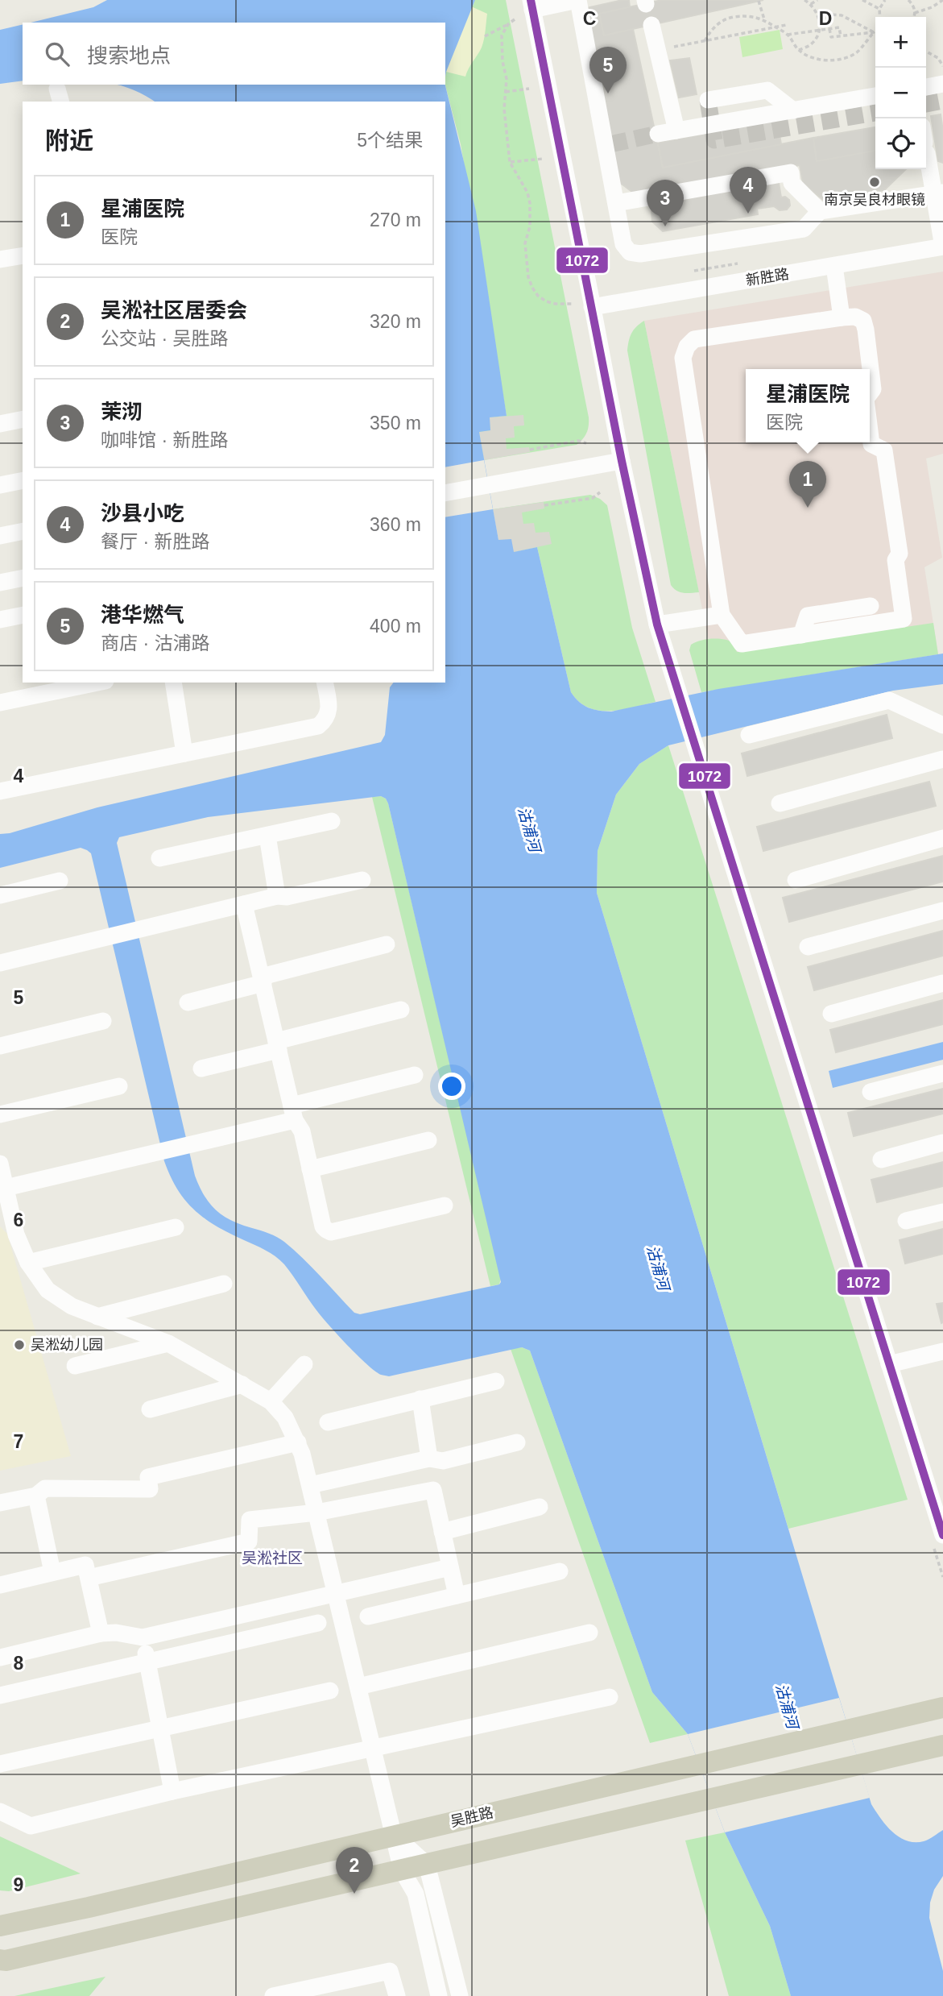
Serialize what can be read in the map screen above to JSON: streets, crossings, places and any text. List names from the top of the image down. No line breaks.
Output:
{"streets":{"main road":["吴胜路"],"street":["新胜路"]},"districts":["吴淞社区"],"water":["沽浦河"],"places":["南京吴良材眼镜","吴淞幼儿园"],"lines":["transit line 1072"],"page":{"map_buttons":["+","−"],"search":"搜索地点","pins":["5","4","3","1","2"],"heading":["附近","5个结果"],"list":[{"mark":"1","name":"星浦医院","note":"医院","value":"270 m"},{"mark":"2","name":"吴淞社区居委会","note":"公交站 · 吴胜路","value":"320 m"},{"mark":"3","name":"茉沏","note":"咖啡馆 · 新胜路","value":"350 m"},{"mark":"4","name":"沙县小吃","note":"餐厅 · 新胜路","value":"360 m"},{"mark":"5","name":"港华燃气","note":"商店 · 沽浦路","value":"400 m"}],"popup":["星浦医院","医院"]},"grid":{"columns":["C","D"],"rows":["4","5","6","7","8","9"]}}
